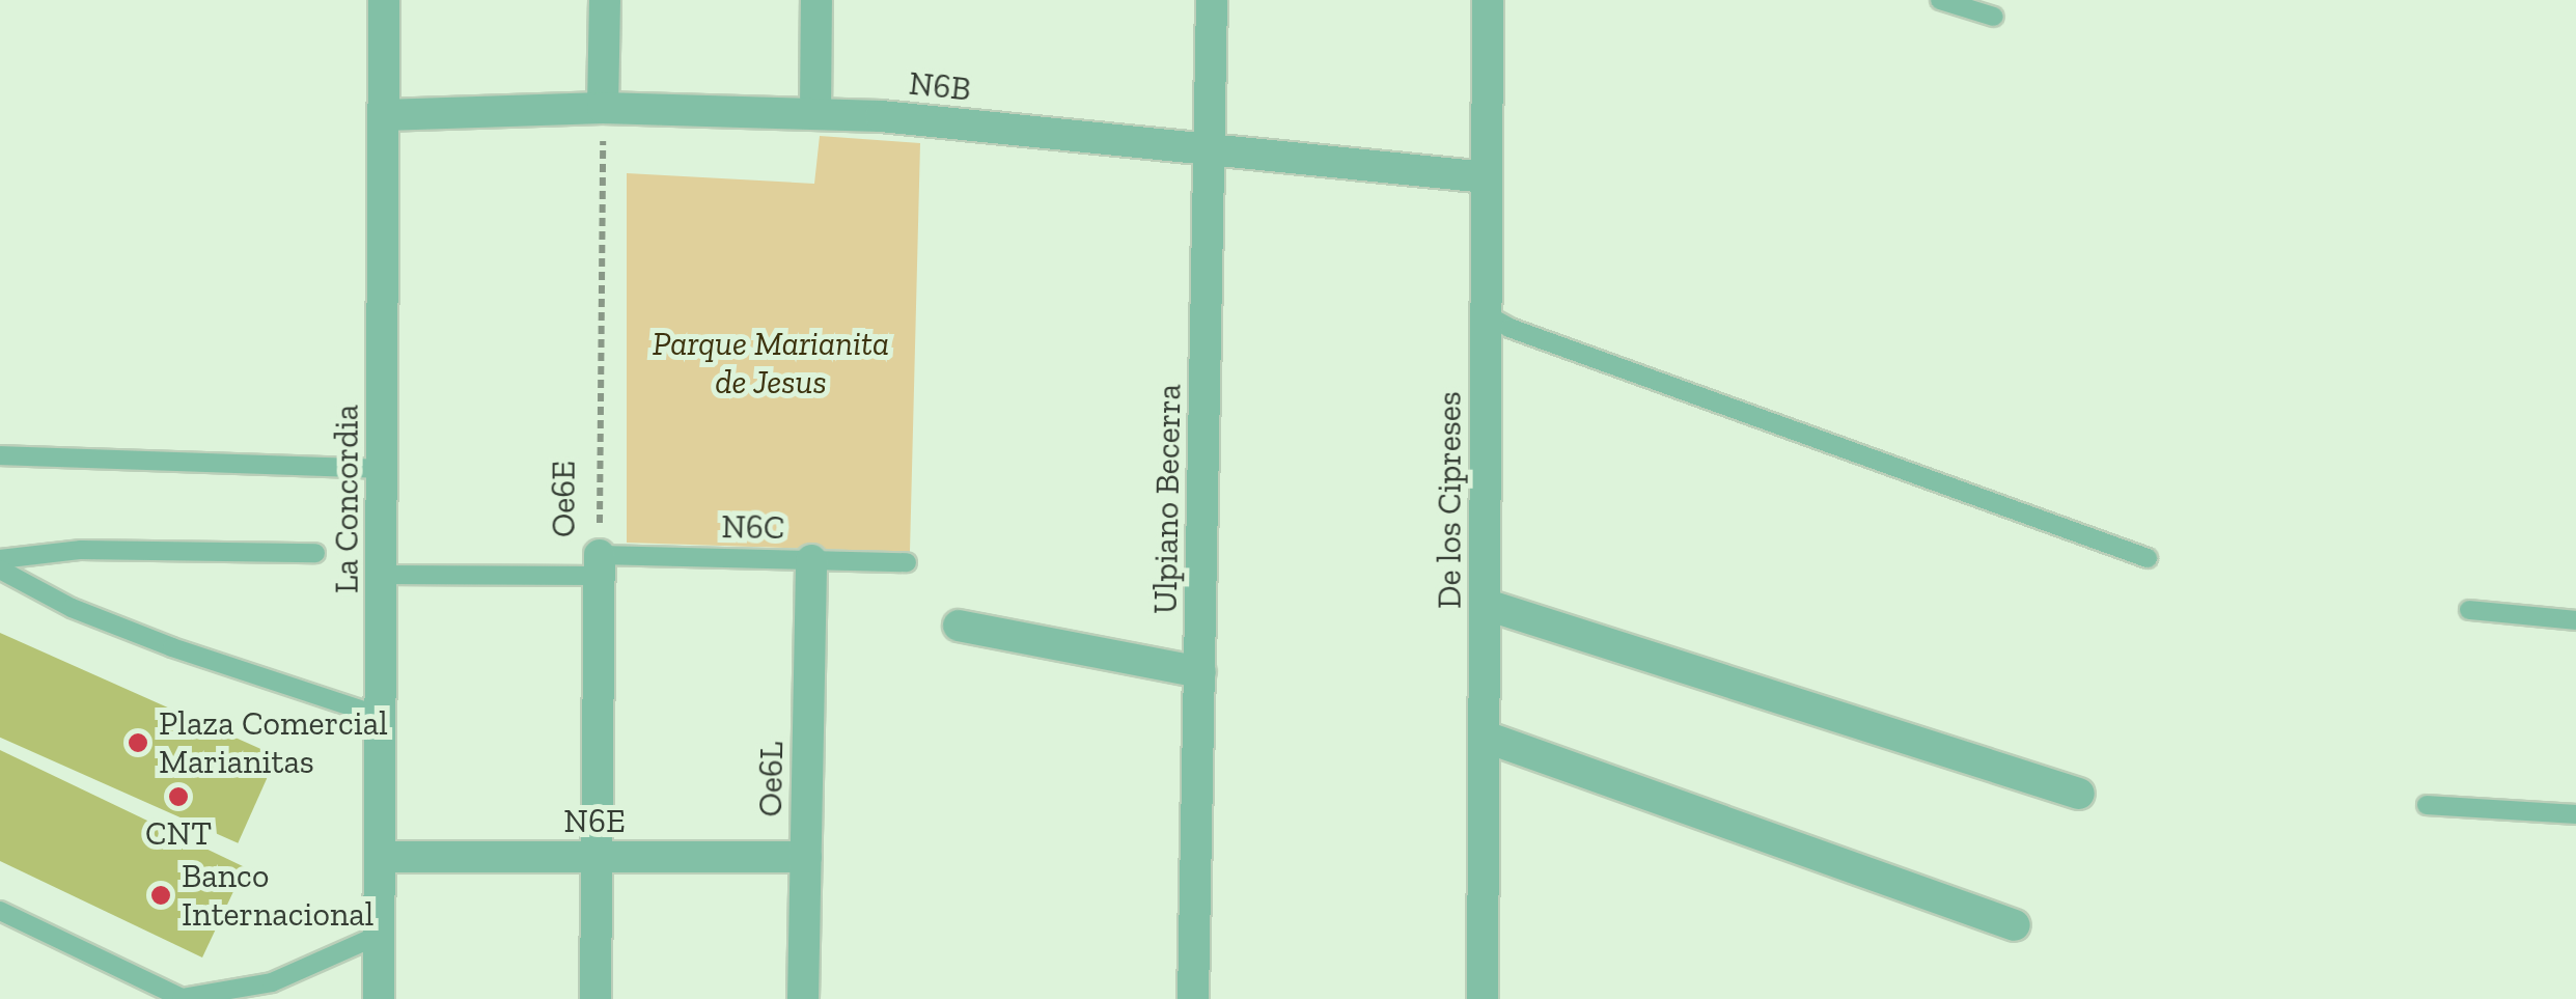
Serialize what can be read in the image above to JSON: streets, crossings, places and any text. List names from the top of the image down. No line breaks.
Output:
{"streets":{"street":["N6B","La Concordia","Oe6E","Ulpiano Becerra","De los Cipreses","Oe6L","N6E"],"lane":["N6C"]},"crossings":[["N6B","La Concordia"],["N6B","Oe6E"],["N6B","Ulpiano Becerra"],["N6B","De los Cipreses"],["La Concordia","N6C"],["La Concordia","N6E"],["Oe6E","N6C"],["Oe6E","N6E"],["N6C","Oe6L"],["Oe6L","N6E"]],"parks":["Parque Marianita de Jesus"],"places":["Plaza Comercial Marianitas","CNT","Banco Internacional"]}
